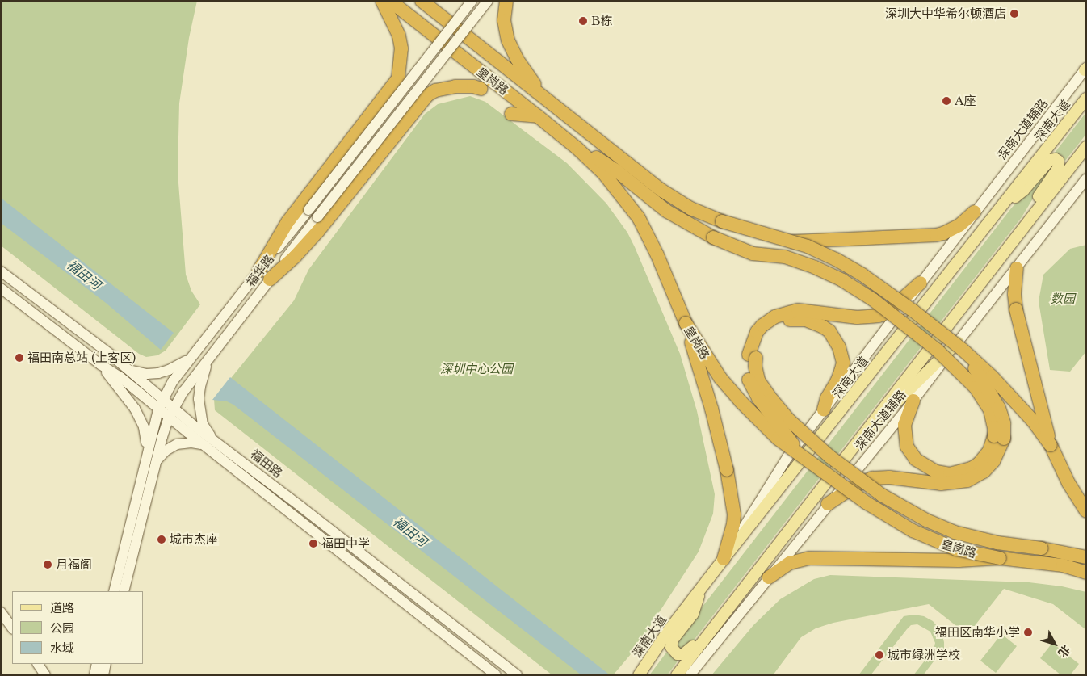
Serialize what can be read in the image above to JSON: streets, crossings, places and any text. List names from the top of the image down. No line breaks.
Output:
{"streets":{"highway":["皇岗路"],"main road":["深南大道","深南大道辅路","福华路","福田路"]},"crossings":[["皇岗路","深南大道辅路"],["深南大道","深南大道辅路"],["福华路","福田路"]],"water":["福田河"],"parks":["数园","深圳中心公园"],"places":["深圳大中华希尔顿酒店","B栋","A座","福田南总站 (上客区)","城市杰座","福田中学","月福阁","福田区南华小学","城市绿洲学校"],"legend":["道路","公园","水域"],"north":"bottom right"}
